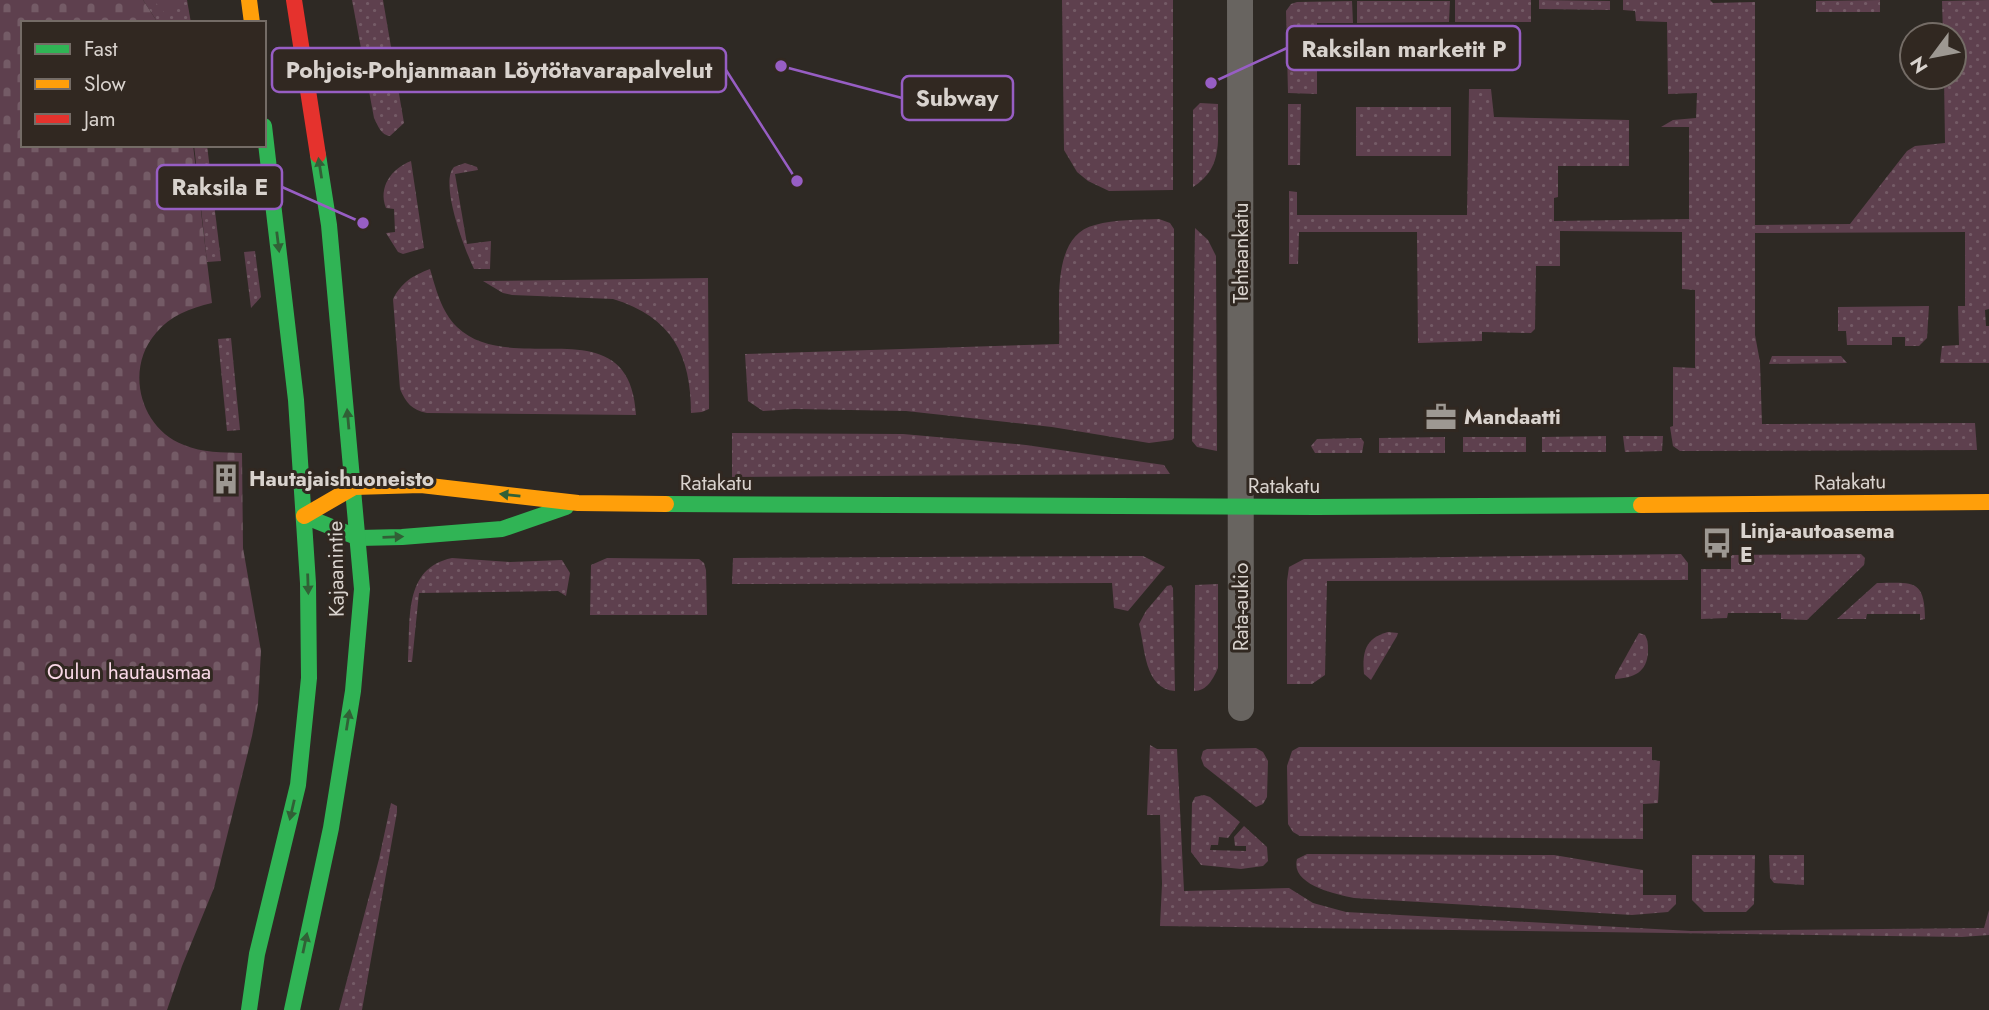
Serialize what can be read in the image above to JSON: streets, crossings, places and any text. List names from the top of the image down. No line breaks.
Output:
{"streets":{"street":["Tehtaankatu","Ratakatu","Kajaanintie","Rata-aukio"]},"crossings":[["Tehtaankatu","Ratakatu"],["Tehtaankatu","Rata-aukio"],["Ratakatu","Kajaanintie"],["Ratakatu","Rata-aukio"]],"parks":["Oulun hautausmaa"],"places":{"other":["Subway","Raksilan marketit P","Pohjois-Pohjanmaan Löytötavarapalvelut","Raksila E"],"office":["Mandaatti"],"building":["Hautajaishuoneisto"],"bus stop":["Linja-autoasema E"]},"legend":["Fast","Slow","Jam"],"north":"bottom left"}
